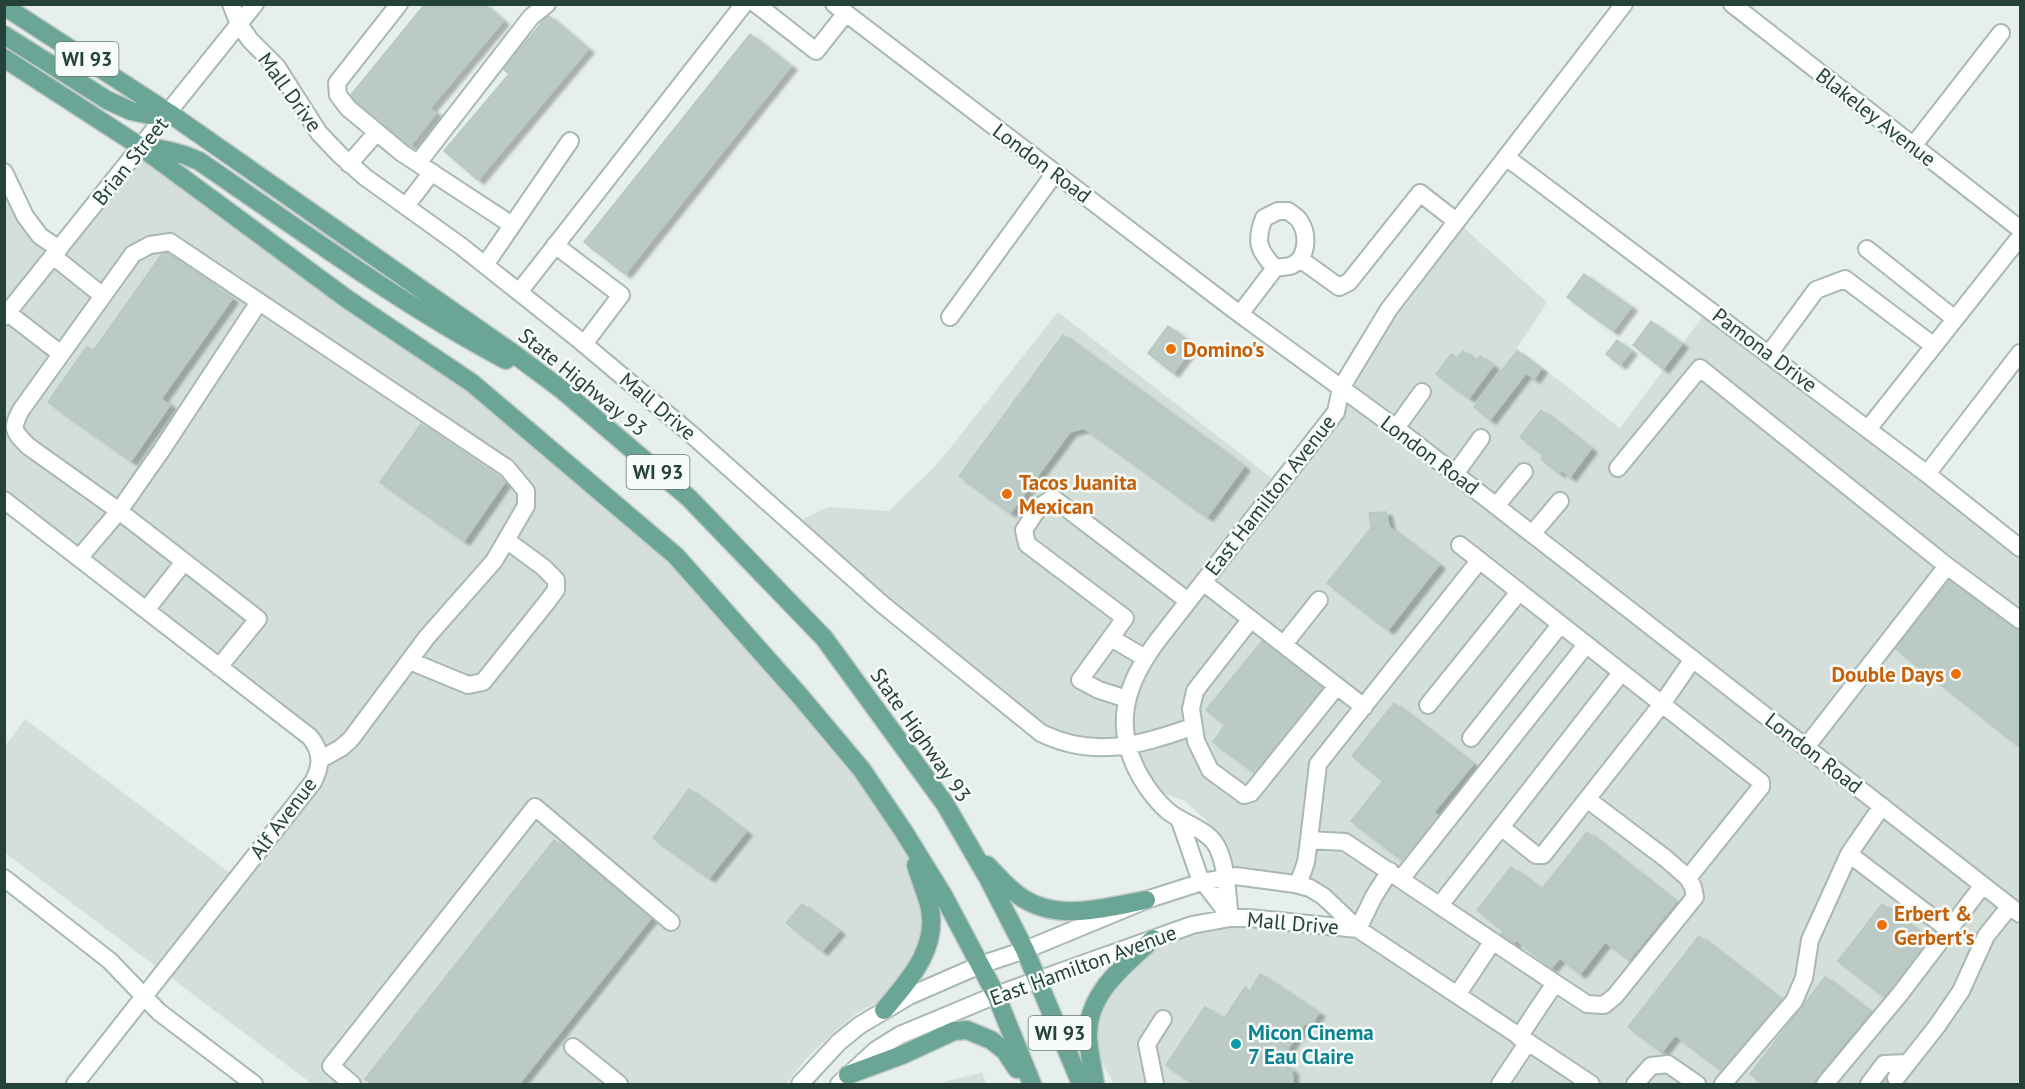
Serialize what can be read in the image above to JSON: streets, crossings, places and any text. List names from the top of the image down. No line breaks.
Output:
{"streets":{"main road":["WI 93","State Highway 93"],"street":["Mall Drive","Blakeley Avenue","Brian Street","London Road","Pamona Drive","East Hamilton Avenue","Alf Avenue"]},"crossings":[["WI 93","Brian Street"],["WI 93","East Hamilton Avenue"],["Mall Drive","Brian Street"],["Mall Drive","East Hamilton Avenue"],["Brian Street","State Highway 93"],["London Road","East Hamilton Avenue"],["Pamona Drive","East Hamilton Avenue"],["State Highway 93","East Hamilton Avenue"]],"places":["Domino's","Tacos Juanita Mexican","Double Days","Erbert & Gerbert's","Micon Cinema 7 Eau Claire"]}
